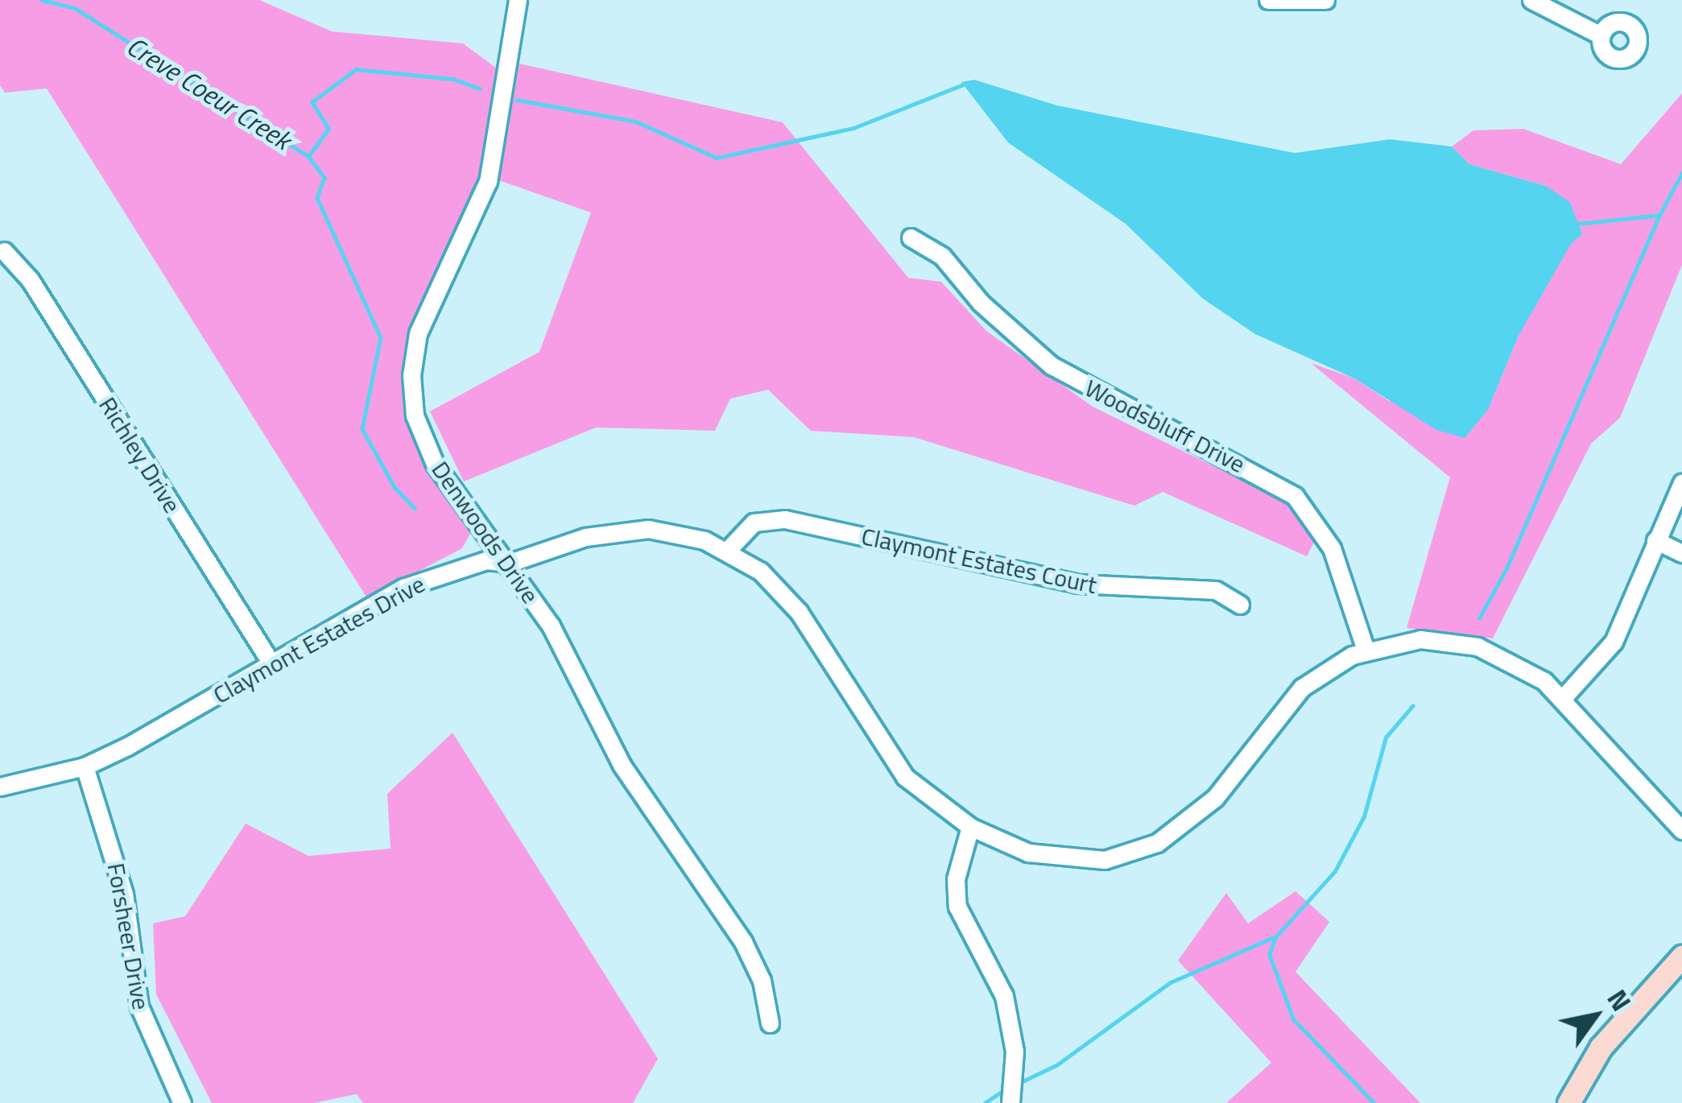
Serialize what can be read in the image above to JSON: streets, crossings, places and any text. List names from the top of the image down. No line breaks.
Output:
{"streets":{"street":["Woodsbluff Drive","Richley Drive","Denwoods Drive","Claymont Estates Court","Claymont Estates Drive","Forsheer Drive"]},"crossings":[["Woodsbluff Drive","Claymont Estates Drive"],["Richley Drive","Claymont Estates Drive"],["Denwoods Drive","Claymont Estates Drive"],["Claymont Estates Court","Claymont Estates Drive"],["Claymont Estates Drive","Forsheer Drive"]],"water":["Creve Coeur Creek"],"north":"top right"}
